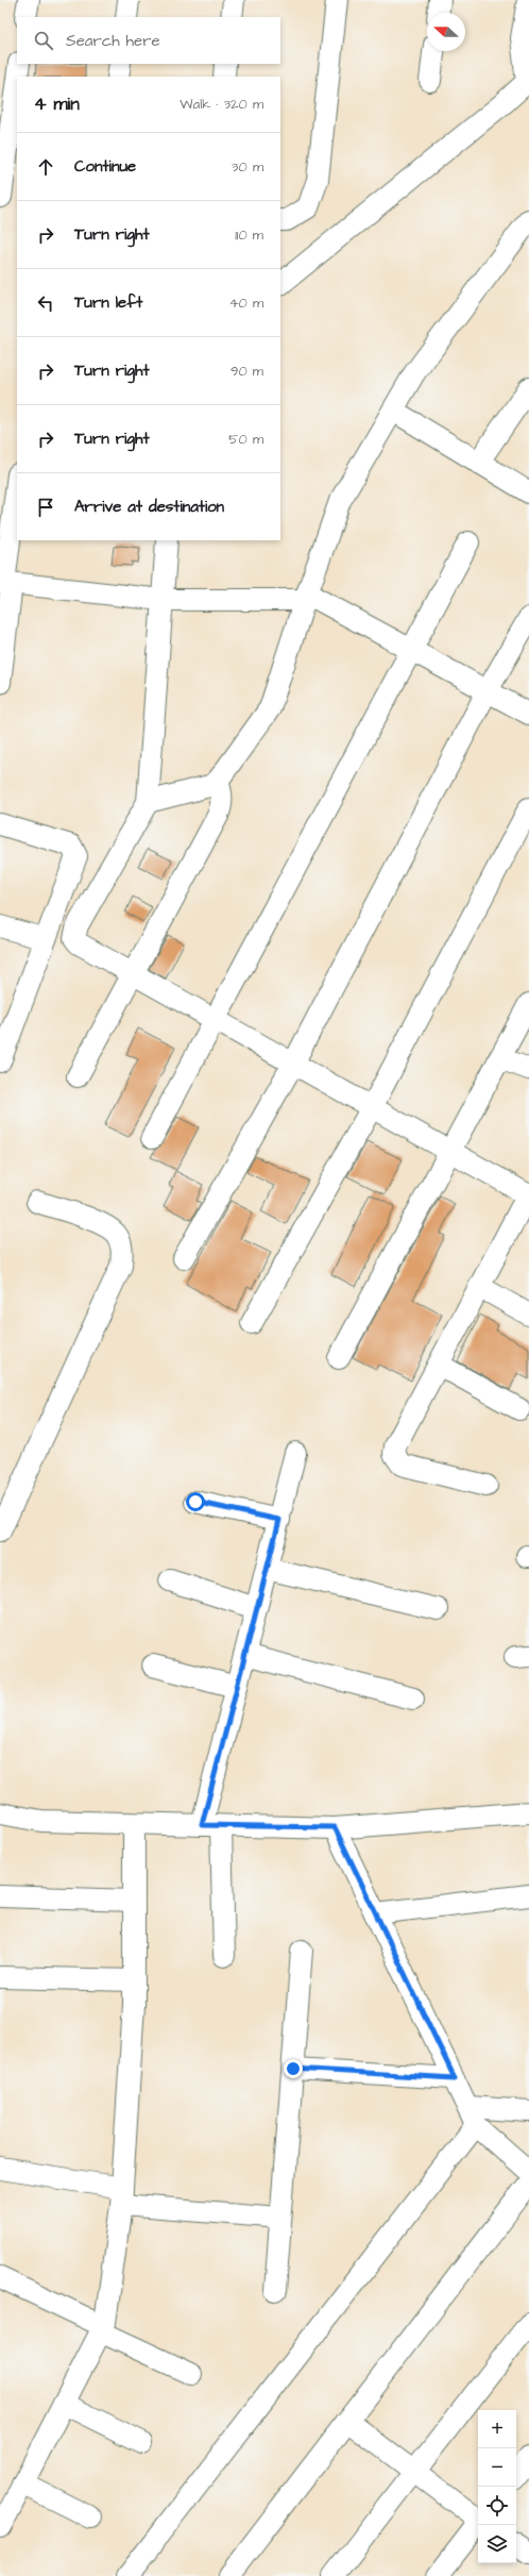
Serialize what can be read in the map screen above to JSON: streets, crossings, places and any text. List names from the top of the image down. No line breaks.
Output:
{"north":"left","page":{"search":"Search here","heading":["4 min","Walk · 320 m"],"list":[["Continue","30 m"],["Turn right","110 m"],["Turn left","40 m"],["Turn right","90 m"],["Turn right","50 m"],"Arrive at destination"],"map_buttons":["+","−"]}}
